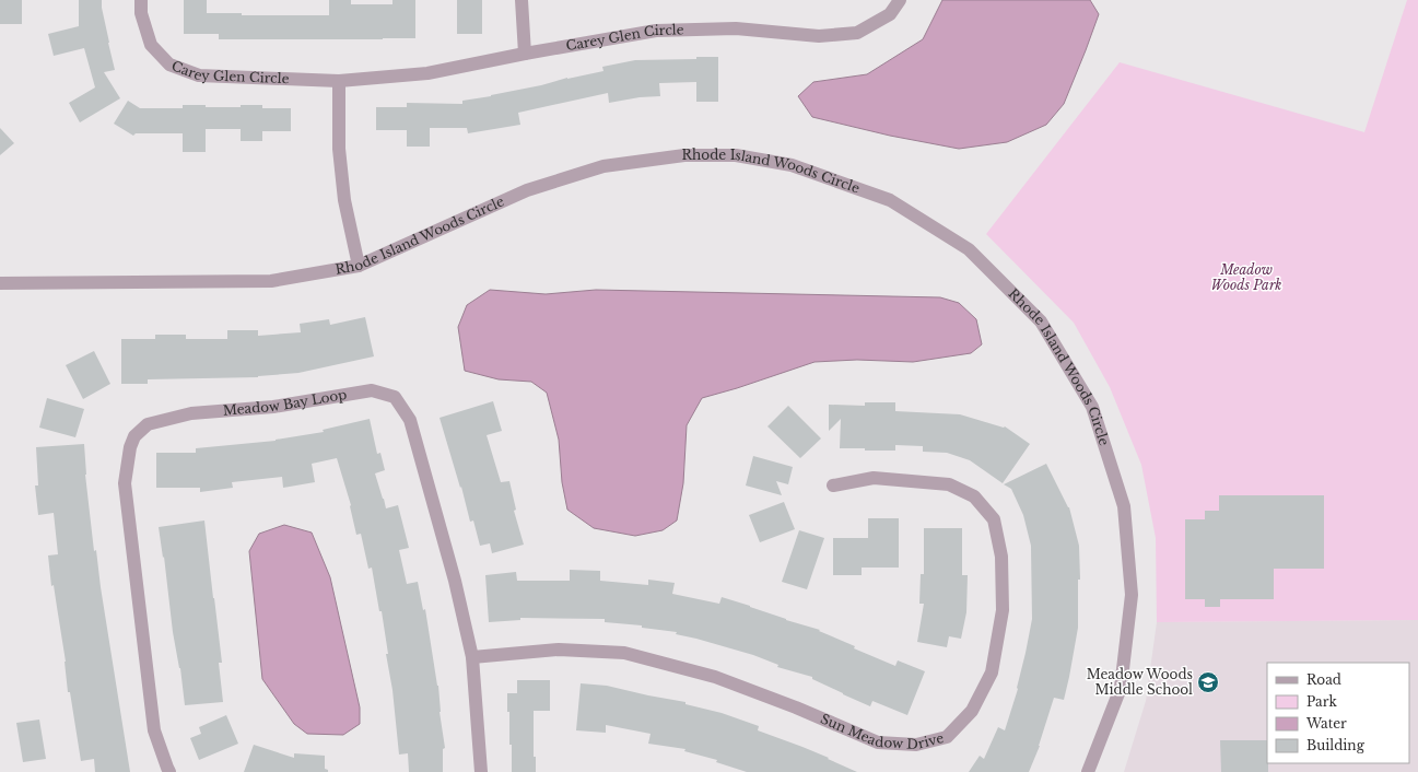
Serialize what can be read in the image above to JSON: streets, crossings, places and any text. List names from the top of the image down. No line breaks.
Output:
{"streets":{"street":["Carey Glen Circle","Rhode Island Woods Circle","Meadow Bay Loop","Sun Meadow Drive"]},"crossings":[["Meadow Bay Loop","Sun Meadow Drive"]],"parks":["Meadow Woods Park"],"places":{"school or university":["Meadow Woods Middle School"]},"legend":["Road","Park","Water","Building"]}
